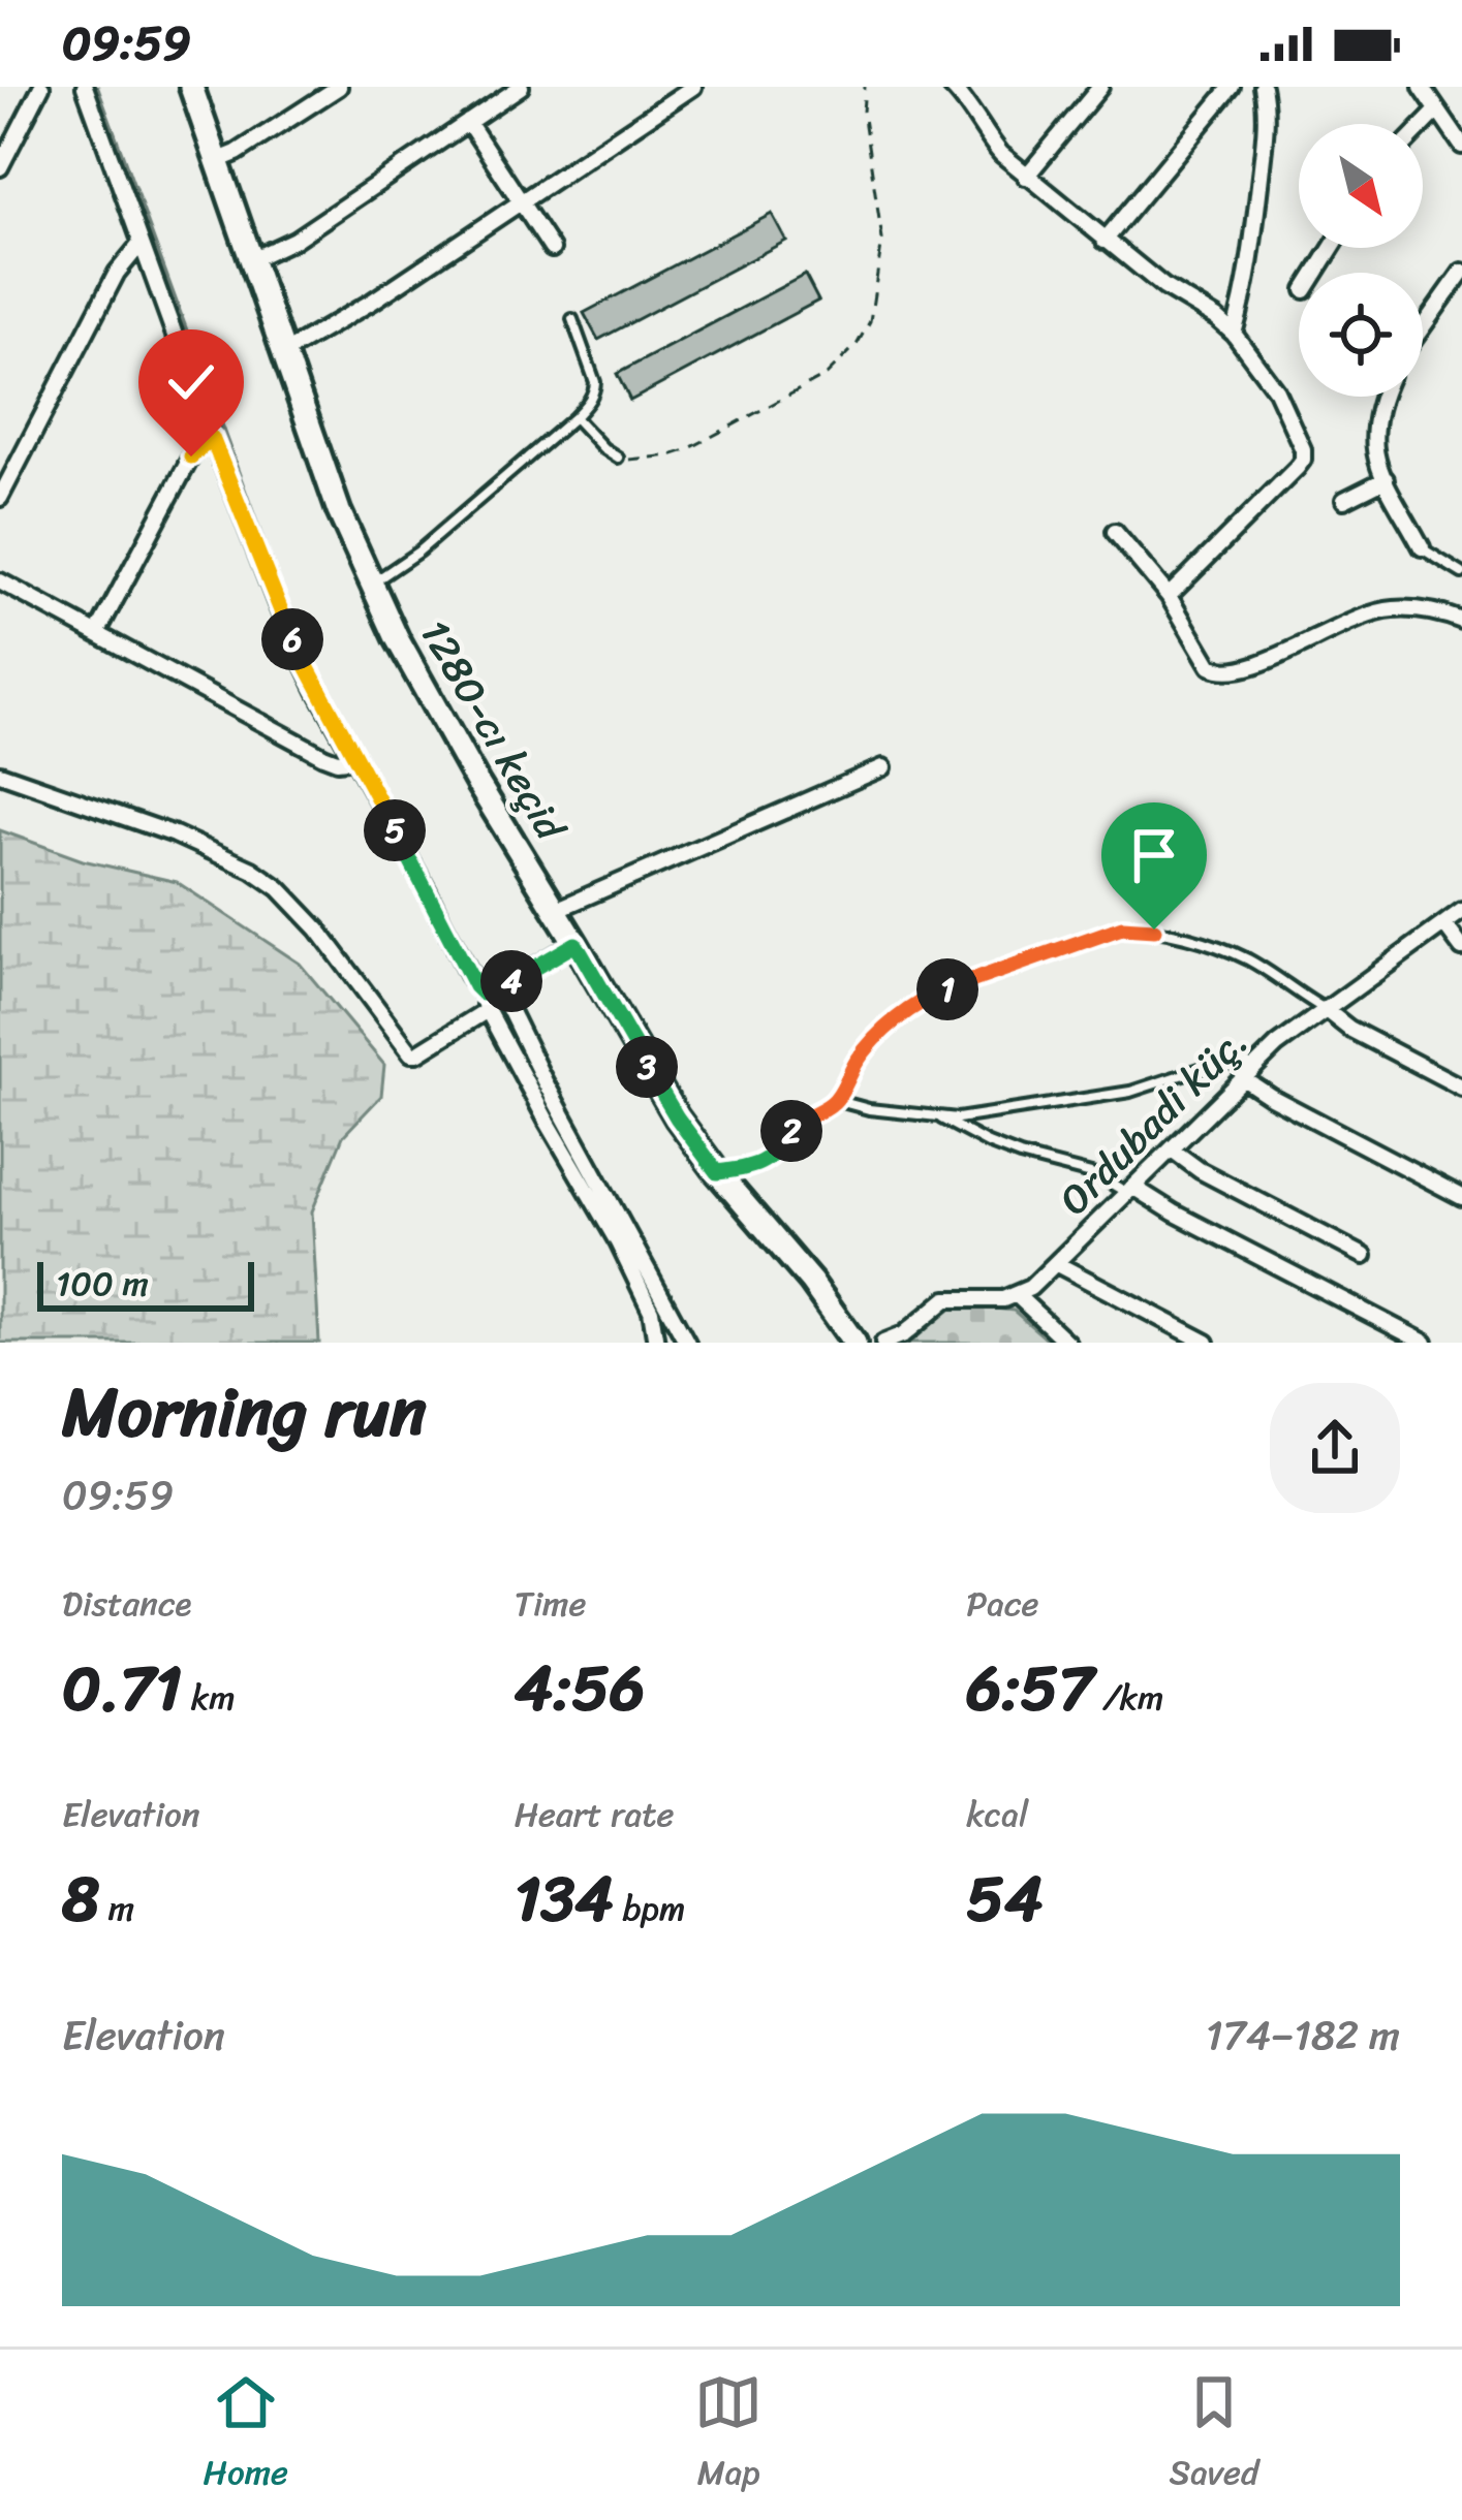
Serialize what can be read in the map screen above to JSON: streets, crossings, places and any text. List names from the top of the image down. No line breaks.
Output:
{"streets":{"street":["1280-cı keçid","Ordubadi küç."]},"scale_bar":"100 m","north":"bottom right","page":{"status":"09:59","pins":["6","5","4","1","3","2"],"scale":"100 m","heading":["Morning run","09:59"],"stats":[["Distance","0.71 km"],["Time","4:56"],["Pace","6:57 /km"],["Elevation","8 m"],["Heart rate","134 bpm"],["kcal","54"]],"chart":["Elevation","174–182 m"],"tabs":["Home","Map","Saved"]}}
